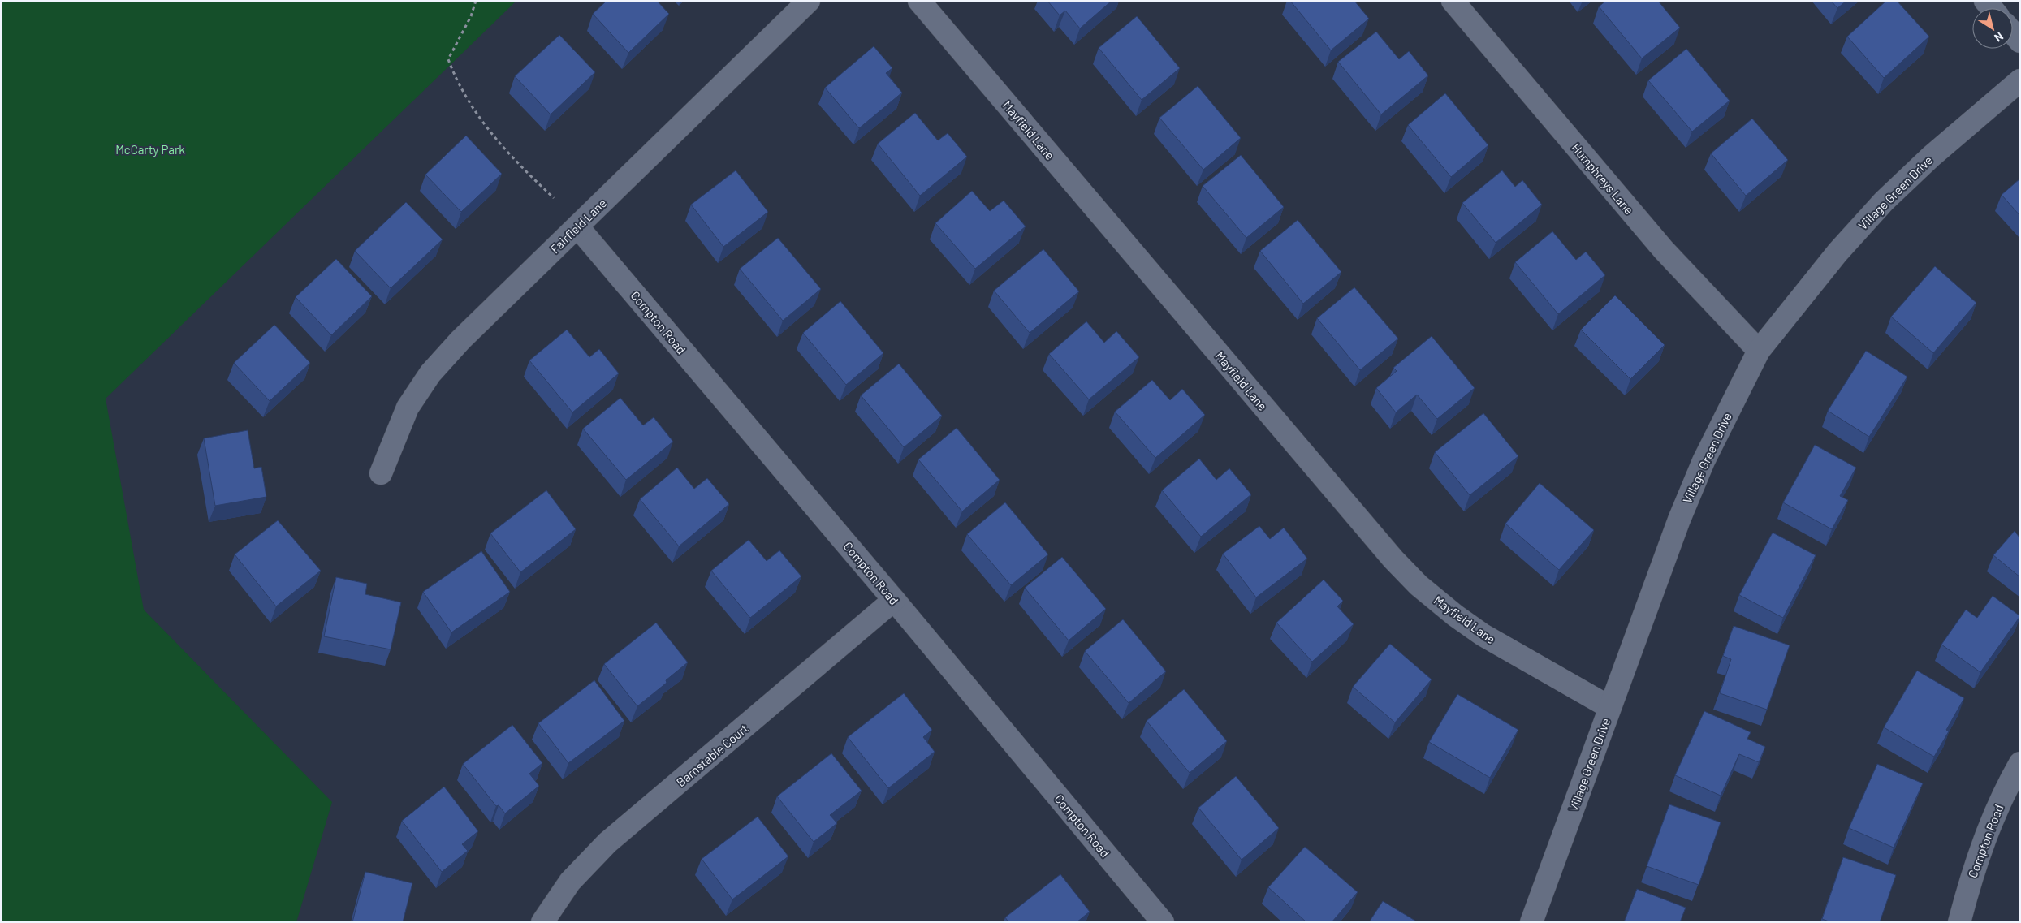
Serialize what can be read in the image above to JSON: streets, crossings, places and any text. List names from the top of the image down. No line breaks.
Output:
{"streets":{"street":["Mayfield Lane","Humphreys Lane","Village Green Drive","Fairfield Lane","Compton Road","Barnstable Court"]},"crossings":[["Mayfield Lane","Village Green Drive"],["Humphreys Lane","Village Green Drive"],["Fairfield Lane","Compton Road"],["Compton Road","Barnstable Court"]],"parks":["McCarty Park"],"north":"bottom right"}
